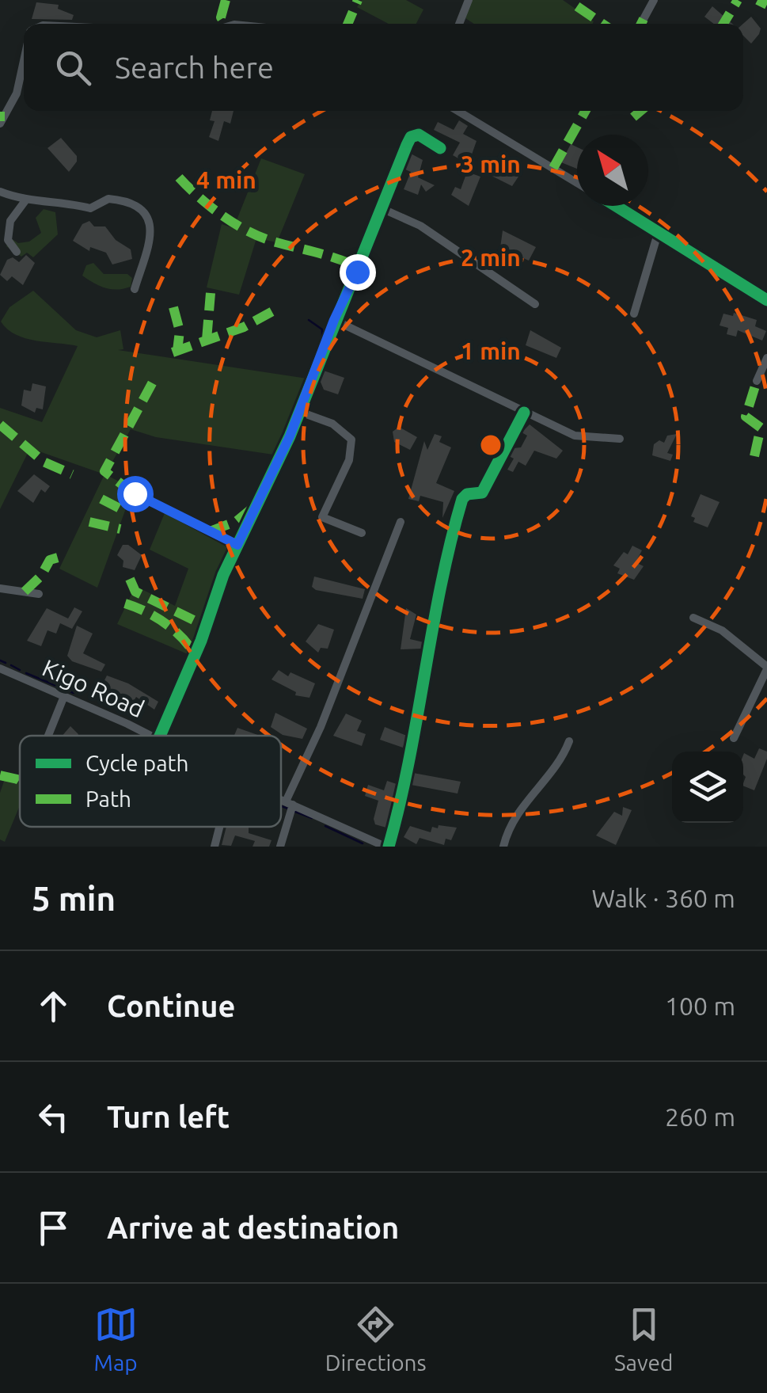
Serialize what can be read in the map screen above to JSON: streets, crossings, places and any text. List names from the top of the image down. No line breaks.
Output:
{"streets":{"street":["Kigo Road"]},"legend":["Cycle path","Path"],"north":"top left","page":{"search":"Search here","heading":["5 min","Walk · 360 m"],"list":[["Continue","100 m"],["Turn left","260 m"],"Arrive at destination"],"nav":["Map","Directions","Saved"]},"rings":["3 min","4 min","2 min","1 min"]}
